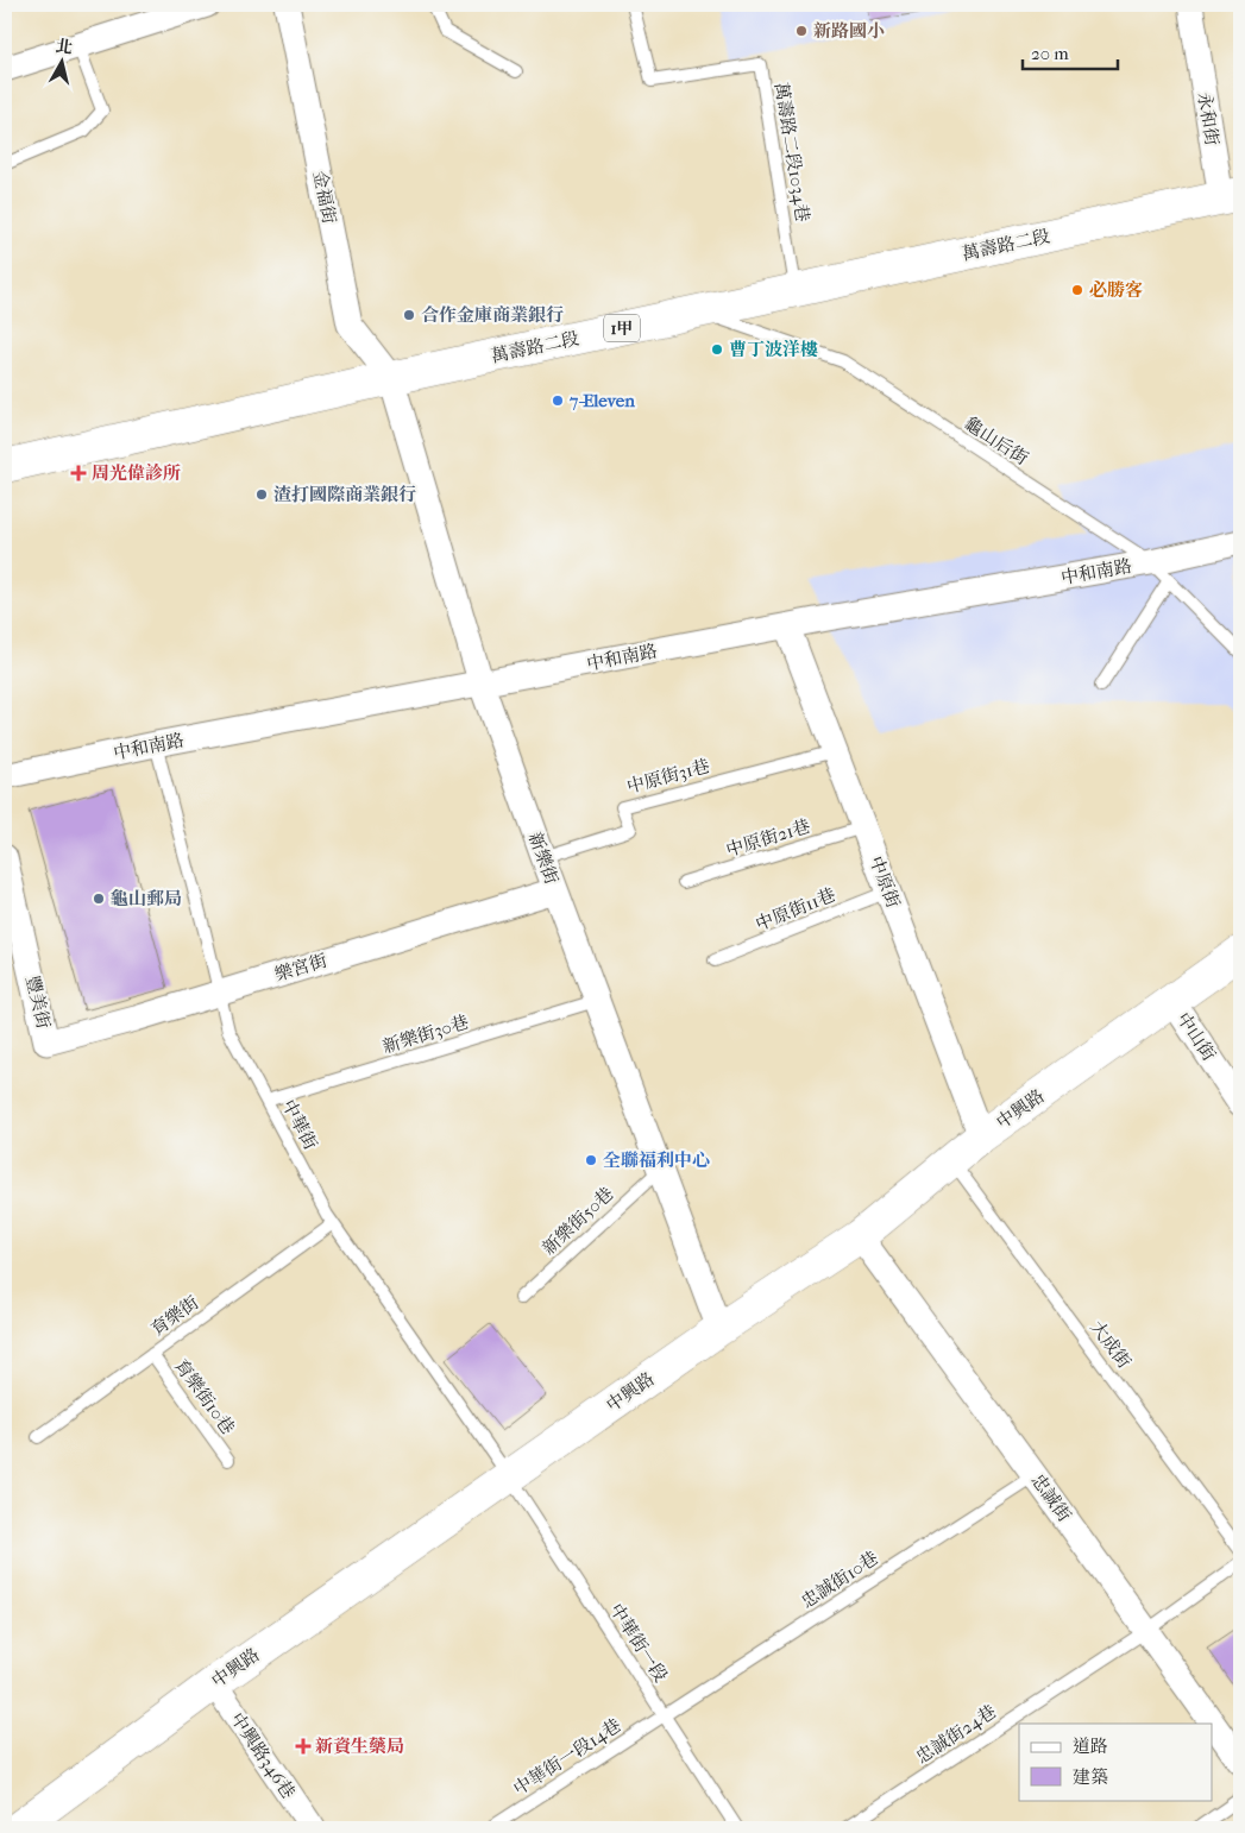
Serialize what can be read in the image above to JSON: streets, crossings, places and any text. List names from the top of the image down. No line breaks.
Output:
{"streets":{"street":["永和街","金福街","萬壽路二段","1甲","中和南路","新樂街","中原街","樂宮街","豐美街","中山街","中興路","忠誠街","中興路346巷"],"lane":["萬壽路二段1034巷","龜山后街","中原街31巷","中原街21巷","中原街11巷","新樂街30巷","中華街","新樂街50巷","育樂街","大成街","育樂街10巷","忠誠街10巷","中華街一段","忠誠街24巷","中華街一段14巷"]},"crossings":[["永和街","萬壽路二段"],["萬壽路二段1034巷","萬壽路二段"],["金福街","萬壽路二段"],["金福街","新樂街"],["萬壽路二段","龜山后街"],["萬壽路二段","新樂街"],["龜山后街","中和南路"],["中和南路","新樂街"],["中和南路","中原街"],["中和南路","中華街"],["中原街31巷","新樂街"],["中原街31巷","中原街"],["中原街21巷","中原街"],["新樂街","樂宮街"],["新樂街","新樂街30巷"],["新樂街","中興路"],["新樂街","新樂街50巷"],["中原街","中原街11巷"],["中原街","中興路"],["樂宮街","豐美街"],["樂宮街","中華街"],["新樂街30巷","中華街"],["中山街","中興路"],["中興路","中華街"],["中興路","大成街"],["中興路","忠誠街"],["中興路","中華街一段"],["中興路","中興路346巷"],["中華街","育樂街"],["中華街","中華街一段"],["育樂街","育樂街10巷"],["忠誠街","忠誠街10巷"],["忠誠街","忠誠街24巷"],["忠誠街10巷","中華街一段"],["忠誠街10巷","中華街一段14巷"],["中華街一段","中華街一段14巷"]],"places":{"other":["新路國小","必勝客","合作金庫商業銀行","曹丁波洋樓","7-Eleven","渣打國際商業銀行","龜山郵局","全聯福利中心"],"health":["周光偉診所","新資生藥局"]},"legend":["道路","建築"],"scale_bar":"20 m","north":"top"}
